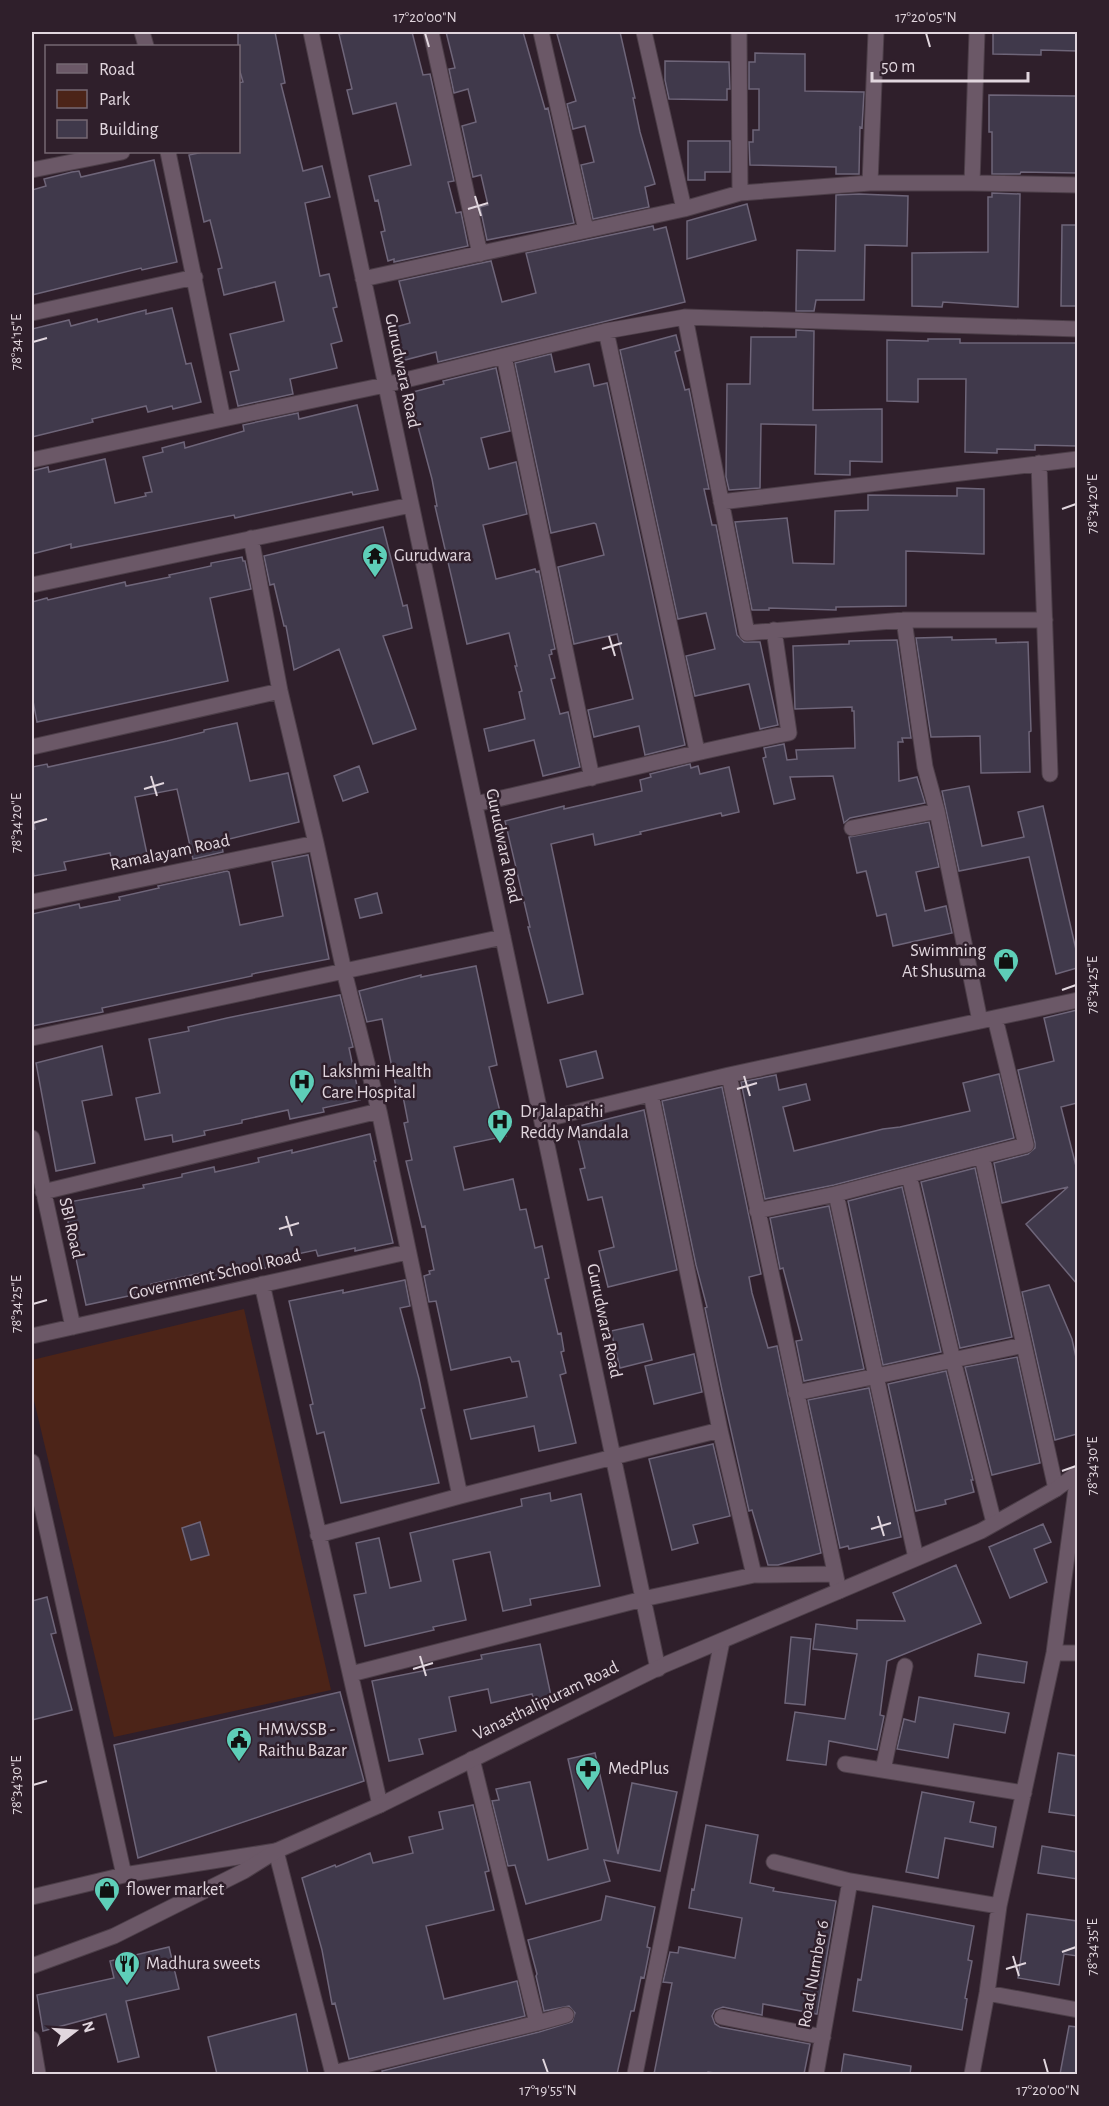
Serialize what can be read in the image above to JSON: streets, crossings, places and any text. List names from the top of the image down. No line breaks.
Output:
{"streets":{"street":["Gurudwara Road","Ramalayam Road","SBI Road","Government School Road","Vanasthalipuram Road","Road Number 6"]},"crossings":[["Gurudwara Road","Vanasthalipuram Road"],["SBI Road","Government School Road"]],"places":{"temple":["Gurudwara"],"shop":["Swimming At Shusuma","flower market"],"hospital":["Lakshmi Health Care Hospital","Dr Jalapathi Reddy Mandala"],"public building":["HMWSSB - Raithu Bazar"],"pharmacy":["MedPlus"],"restaurant":["Madhura sweets"]},"legend":["Road","Park","Building"],"scale_bar":"50 m","north":"right","coordinates":["17°20'00\"N","17°20'05\"N","78°34'15\"E","78°34'20\"E","78°34'25\"E","78°34'30\"E","78°34'35\"E","17°19'55\"N"]}
